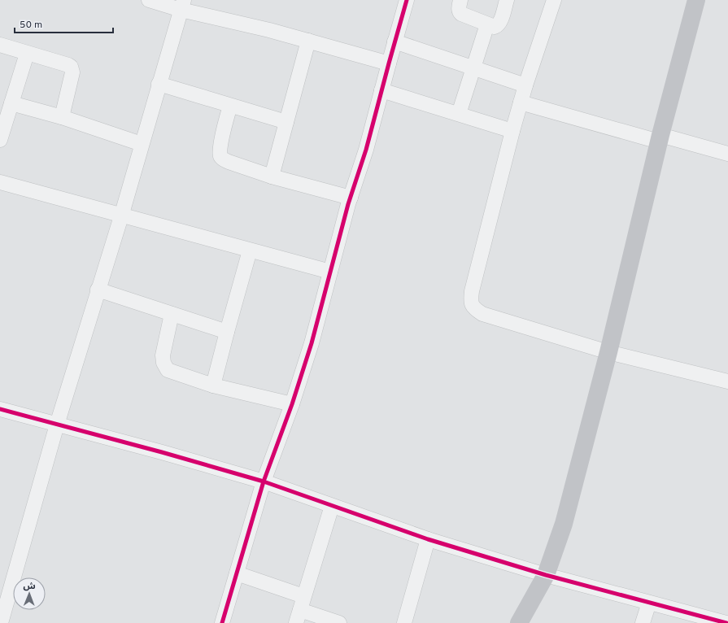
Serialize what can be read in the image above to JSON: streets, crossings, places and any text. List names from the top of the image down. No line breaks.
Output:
{"scale_bar":"50 m","north":"top"}
